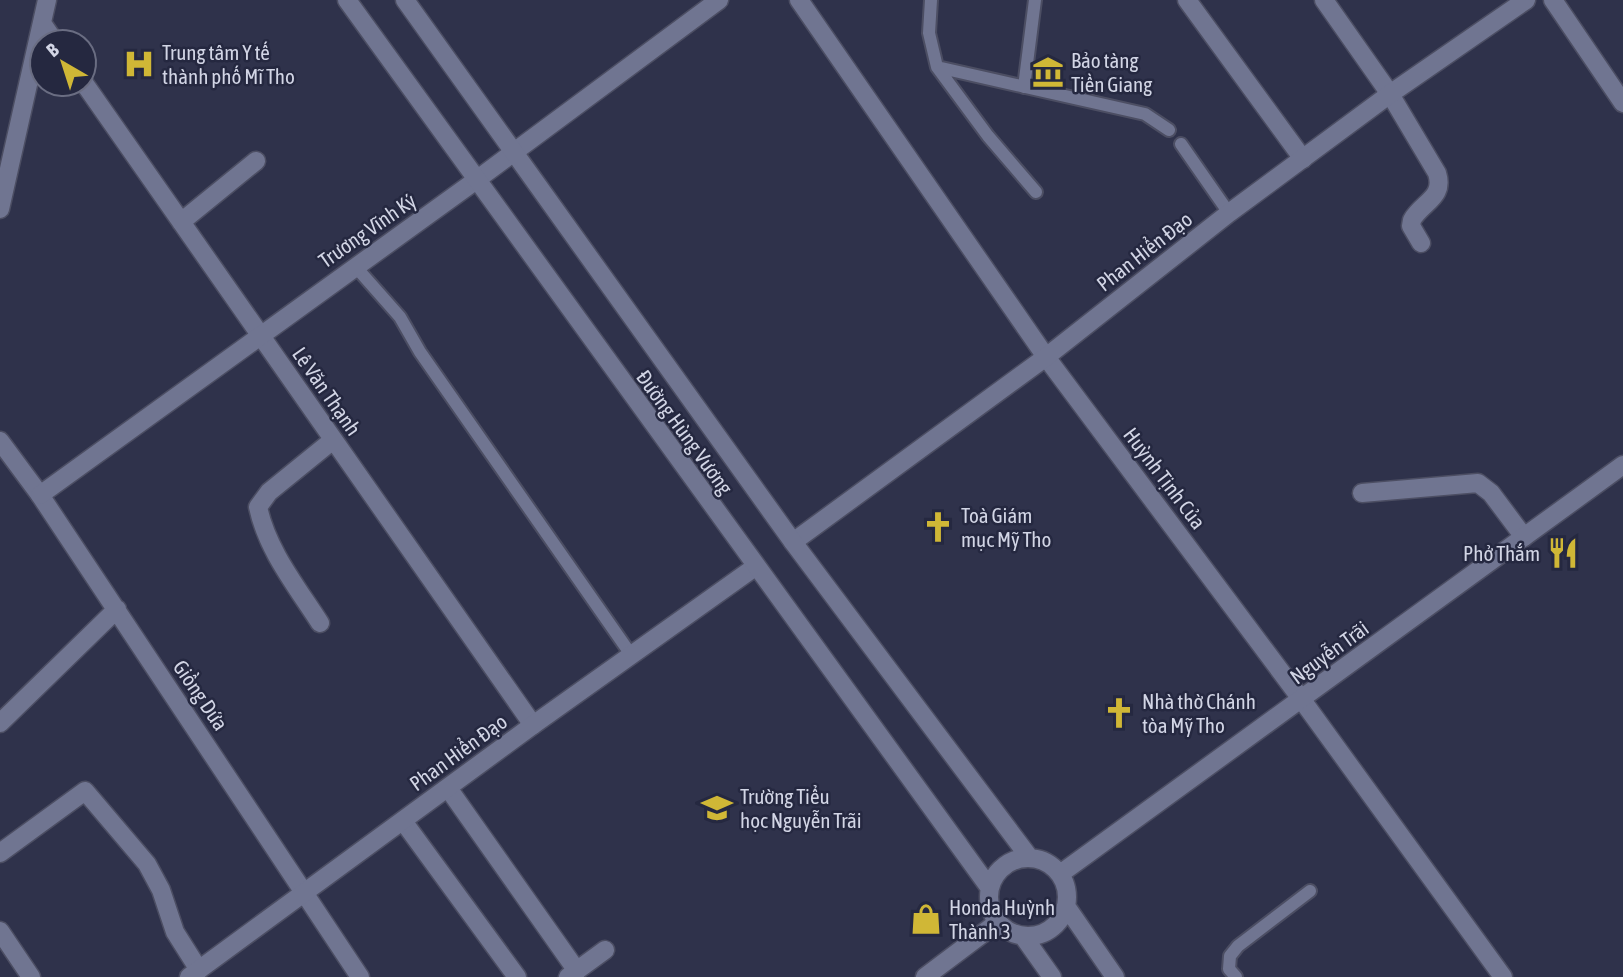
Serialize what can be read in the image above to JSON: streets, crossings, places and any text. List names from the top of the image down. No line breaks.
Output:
{"streets":{"street":["Trương Vĩnh Ký","Phan Hiển Đạo","Lê Văn Thạnh","Đường Hùng Vương","Huỳnh Tịnh Của","Nguyễn Trãi","Giồng Dứa"]},"crossings":[["Trương Vĩnh Ký","Lê Văn Thạnh"],["Trương Vĩnh Ký","Đường Hùng Vương"],["Trương Vĩnh Ký","Giồng Dứa"],["Phan Hiển Đạo","Lê Văn Thạnh"],["Phan Hiển Đạo","Đường Hùng Vương"],["Phan Hiển Đạo","Huỳnh Tịnh Của"],["Phan Hiển Đạo","Giồng Dứa"],["Đường Hùng Vương","Nguyễn Trãi"],["Huỳnh Tịnh Của","Nguyễn Trãi"]],"places":{"hospital":["Trung tâm Y tế thành phố Mĩ Tho"],"museum":["Bảo tàng Tiền Giang"],"church":["Toà Giám mục Mỹ Tho","Nhà thờ Chánh tòa Mỹ Tho"],"restaurant":["Phở Thắm"],"school or university":["Trường Tiểu học Nguyễn Trãi"],"shop":["Honda Huỳnh Thành 3"]},"north":"top left"}
